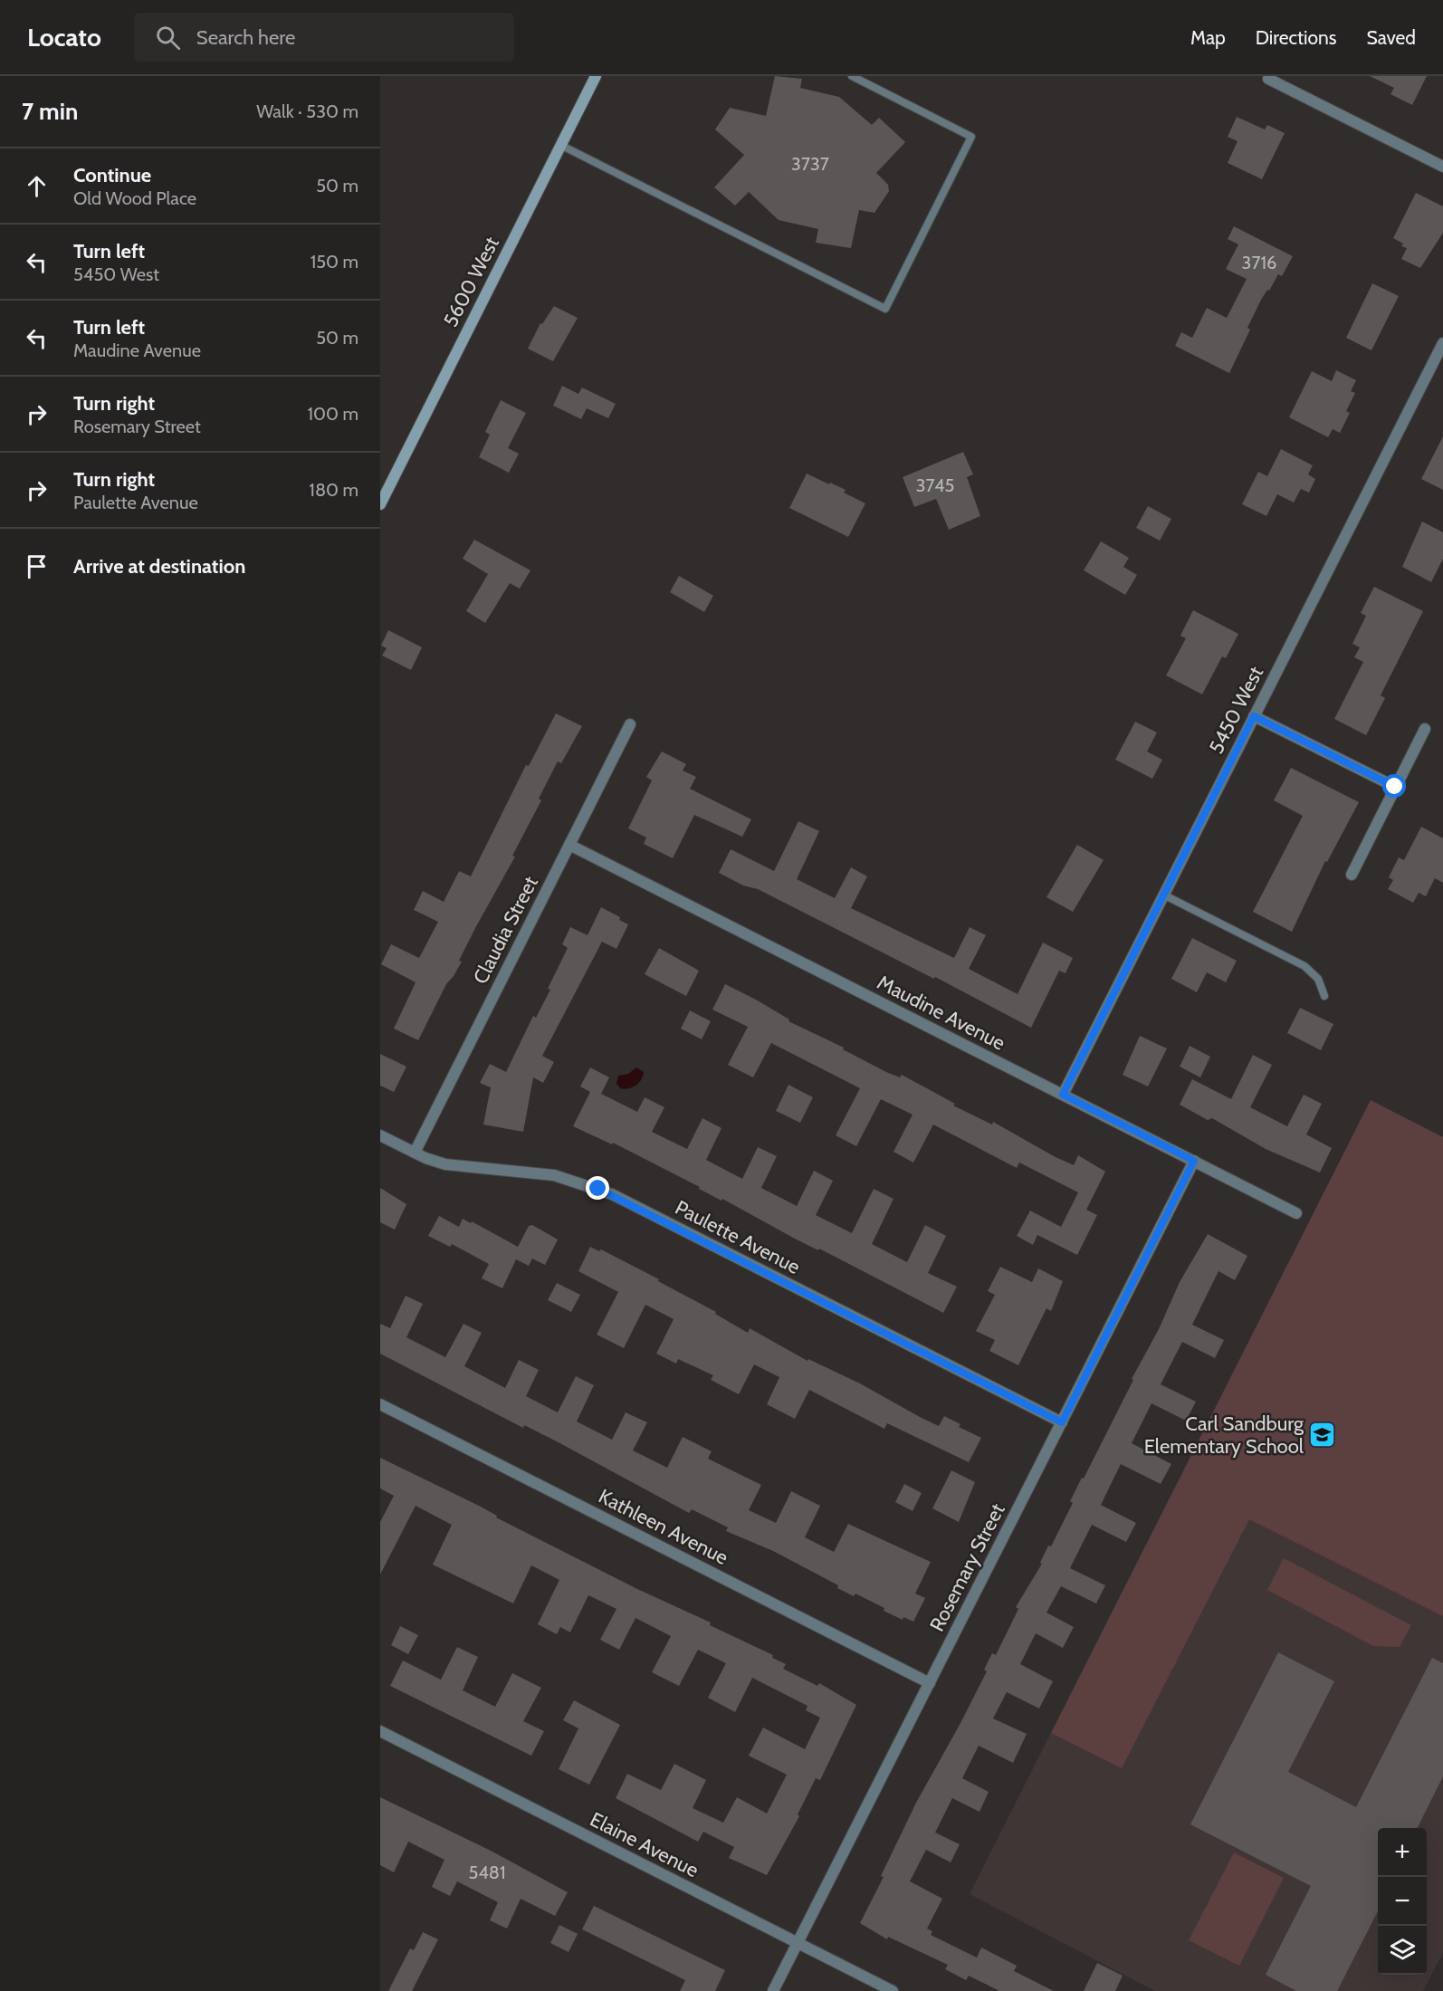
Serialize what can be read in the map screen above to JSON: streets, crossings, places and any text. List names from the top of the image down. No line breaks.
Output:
{"streets":{"main road":["5600 West"],"street":["5450 West","Claudia Street","Maudine Avenue","Paulette Avenue","Kathleen Avenue","Rosemary Street","Elaine Avenue"]},"crossings":[["5450 West","Maudine Avenue"],["Claudia Street","Maudine Avenue"],["Claudia Street","Paulette Avenue"],["Maudine Avenue","Rosemary Street"],["Paulette Avenue","Rosemary Street"],["Kathleen Avenue","Rosemary Street"],["Rosemary Street","Elaine Avenue"]],"places":{"school or university":["Carl Sandburg Elementary School"]},"house_numbers":["3737","3716","3745","5481"],"page":{"header":"Locato","search":"Search here","nav":["Map","Directions","Saved"],"heading":["7 min","Walk · 530 m"],"list":[["Continue","Old Wood Place","50 m"],["Turn left","5450 West","150 m"],["Turn left","Maudine Avenue","50 m"],["Turn right","Rosemary Street","100 m"],["Turn right","Paulette Avenue","180 m"],"Arrive at destination"],"map_buttons":["+","−"]}}
